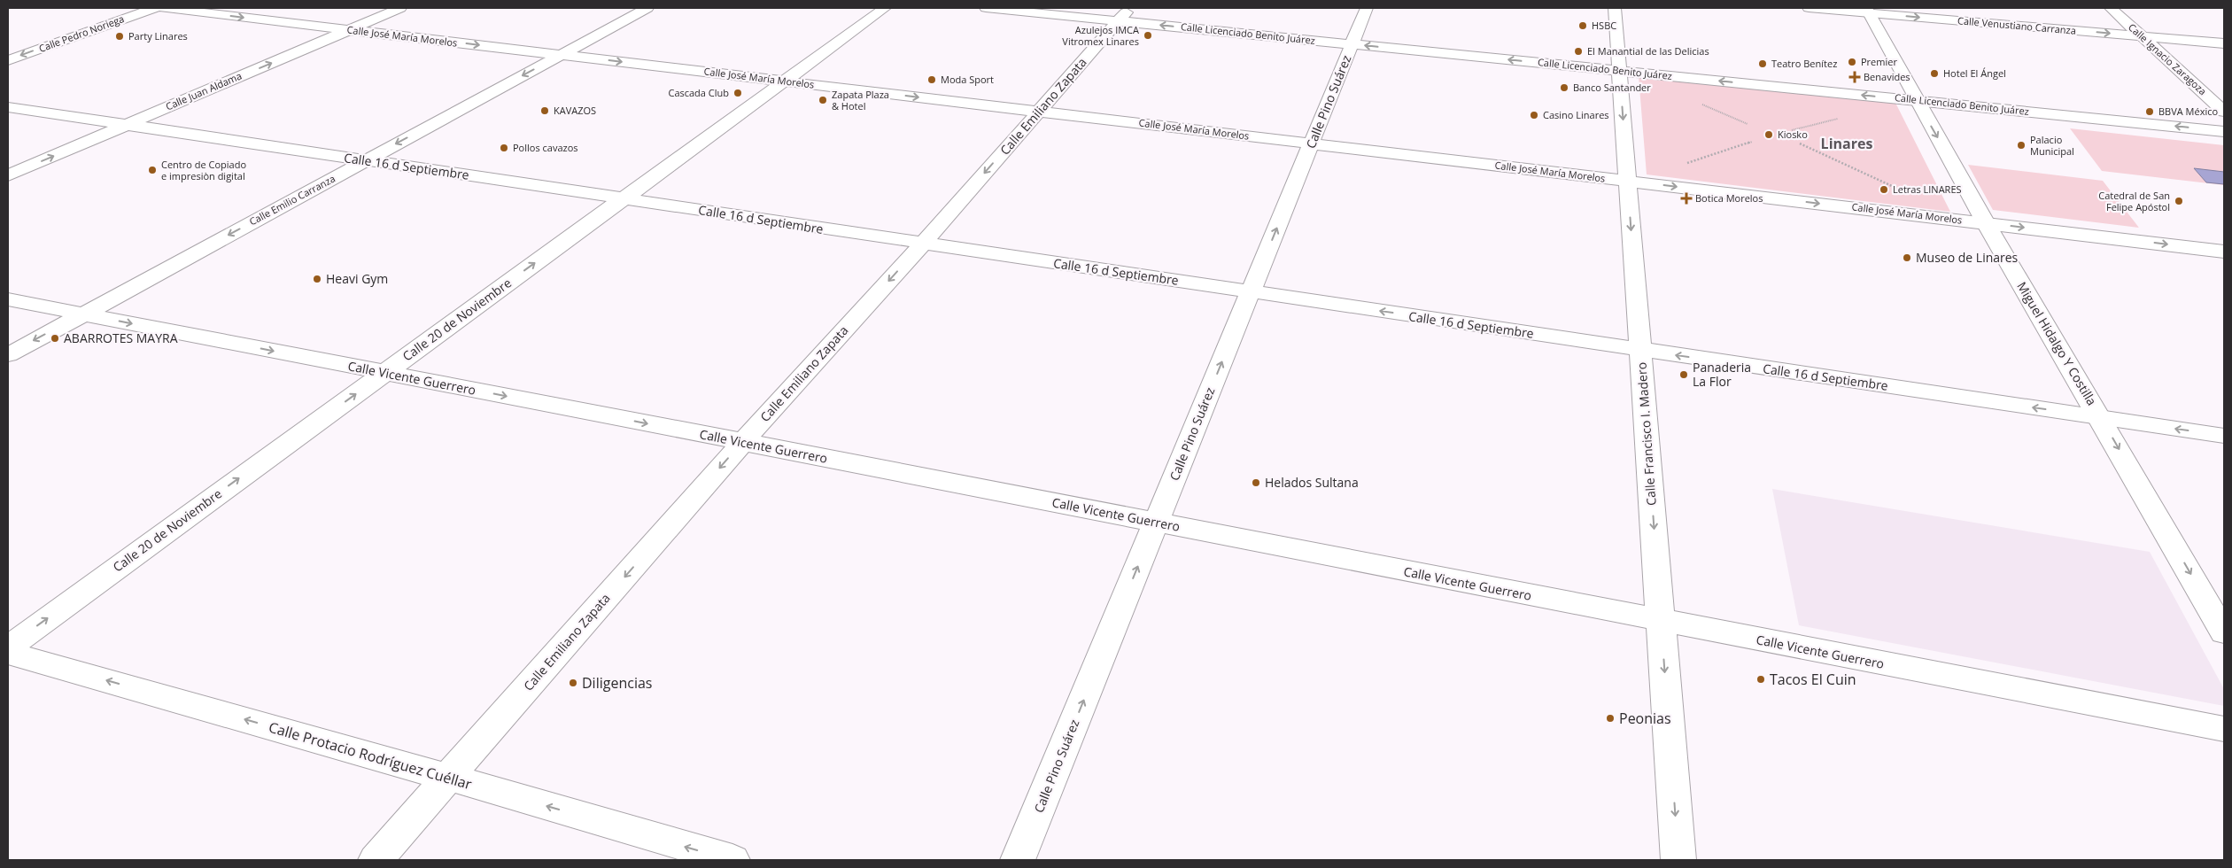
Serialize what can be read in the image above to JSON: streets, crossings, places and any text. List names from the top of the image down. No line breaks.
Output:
{"streets":{"street":["Calle Venustiano Carranza","Calle Pedro Noriega","Calle Licenciado Benito Juárez","Calle José María Morelos","Calle Ignacio Zaragoza","Calle Juan Aldama","Calle Pino Suárez","Calle Emiliano Zapata","Calle 16 d Septiembre","Calle Emilio Carranza","Calle 20 de Noviembre","Miguel Hidalgo Y Costilla","Calle Vicente Guerrero","Calle Francisco I. Madero","Calle Protacio Rodríguez Cuéllar"]},"crossings":[["Calle Venustiano Carranza","Calle Ignacio Zaragoza"],["Calle Venustiano Carranza","Miguel Hidalgo Y Costilla"],["Calle Licenciado Benito Juárez","Calle Pino Suárez"],["Calle Licenciado Benito Juárez","Calle Emiliano Zapata"],["Calle Licenciado Benito Juárez","Miguel Hidalgo Y Costilla"],["Calle Licenciado Benito Juárez","Calle Francisco I. Madero"],["Calle José María Morelos","Calle Juan Aldama"],["Calle José María Morelos","Calle Pino Suárez"],["Calle José María Morelos","Calle Emiliano Zapata"],["Calle José María Morelos","Calle Emilio Carranza"],["Calle José María Morelos","Calle 20 de Noviembre"],["Calle José María Morelos","Miguel Hidalgo Y Costilla"],["Calle José María Morelos","Calle Francisco I. Madero"],["Calle Juan Aldama","Calle 16 d Septiembre"],["Calle Pino Suárez","Calle 16 d Septiembre"],["Calle Pino Suárez","Calle Vicente Guerrero"],["Calle Emiliano Zapata","Calle 16 d Septiembre"],["Calle Emiliano Zapata","Calle Vicente Guerrero"],["Calle Emiliano Zapata","Calle Protacio Rodríguez Cuéllar"],["Calle 16 d Septiembre","Calle Emilio Carranza"],["Calle 16 d Septiembre","Calle 20 de Noviembre"],["Calle 16 d Septiembre","Miguel Hidalgo Y Costilla"],["Calle 16 d Septiembre","Calle Francisco I. Madero"],["Calle Emilio Carranza","Calle Vicente Guerrero"],["Calle 20 de Noviembre","Calle Vicente Guerrero"],["Calle Vicente Guerrero","Calle Francisco I. Madero"]],"one_way":["Calle Venustiano Carranza","Calle Pedro Noriega","Calle Licenciado Benito Juárez","Calle José María Morelos","Calle Juan Aldama","Calle Pino Suárez","Calle Emiliano Zapata","Calle 16 d Septiembre","Calle Emilio Carranza","Calle 20 de Noviembre","Miguel Hidalgo Y Costilla","Calle Francisco I. Madero","Calle Protacio Rodríguez Cuéllar"],"districts":["Linares"],"places":{"other":["HSBC","Azulejos IMCA Vitromex Linares","Party Linares","El Manantial de las Delicias","Premier","Teatro Benítez","Hotel El Ángel","Moda Sport","Banco Santander","Cascada Club","Zapata Plaza & Hotel","KAVAZOS","BBVA México","Casino Linares","Kiosko","Palacio Municipal","Pollos cavazos","Centro de Copiado e impresiòn digital","Letras LINARES","Catedral de San Felipe Apóstol","Museo de Linares","Heavi Gym","ABARROTES MAYRA","Panaderia La Flor","Helados Sultana","Tacos El Cuin","Diligencias","Peonias"],"health":["Benavides","Botica Morelos"]}}
